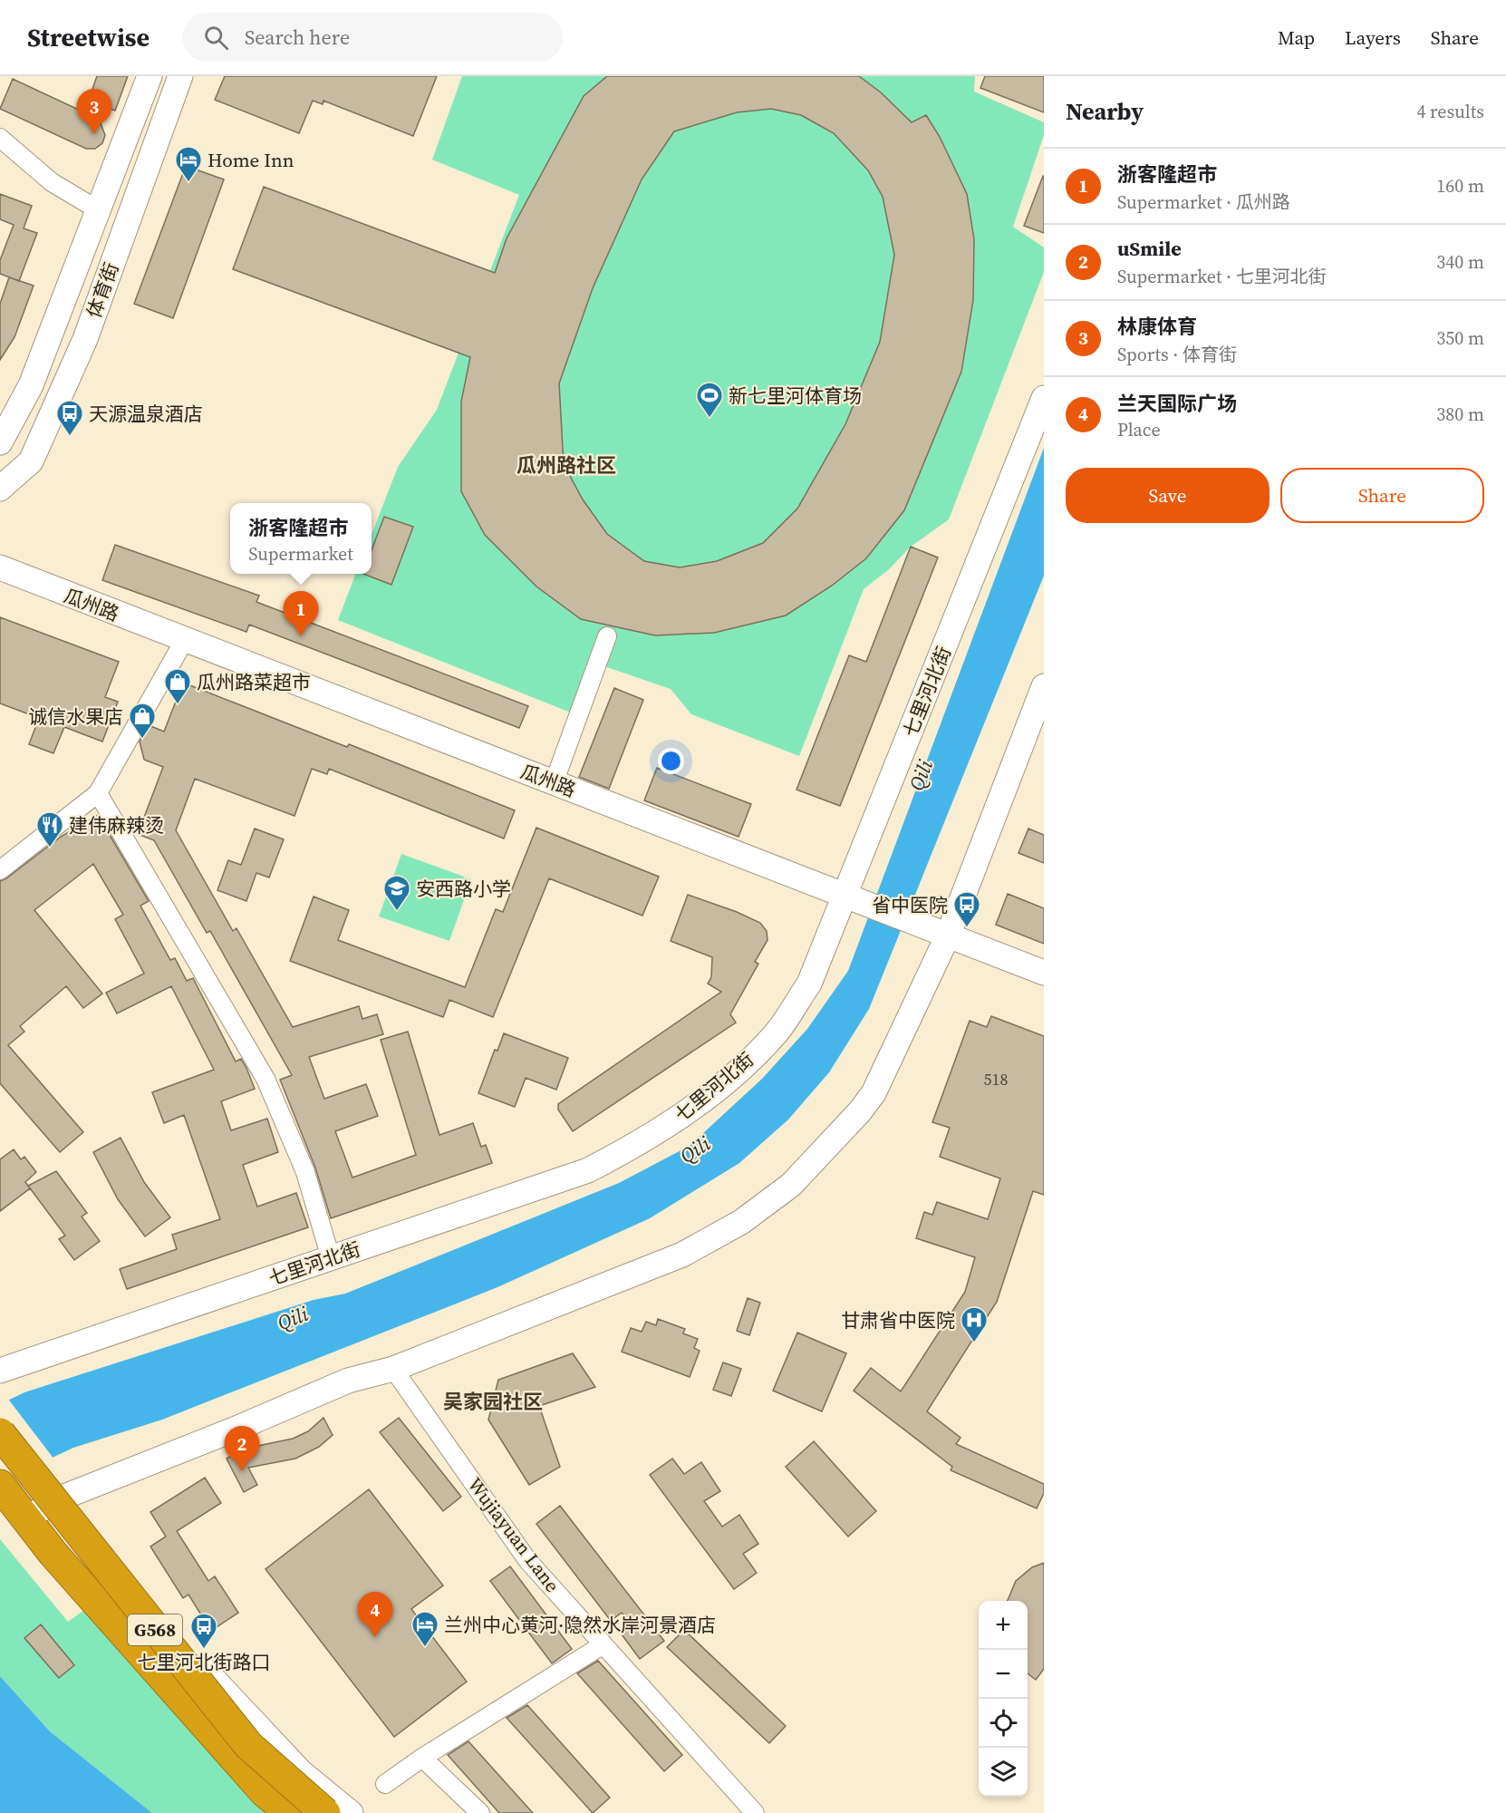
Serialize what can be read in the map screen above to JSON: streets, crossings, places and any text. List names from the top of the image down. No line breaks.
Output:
{"streets":{"highway":["G568"],"street":["体育街","瓜州路","七里河北街","Wujiayuan Lane"]},"crossings":[["瓜州路","七里河北街"]],"districts":["瓜州路社区","吴家园社区"],"water":["Qili"],"places":{"hotel":["Home Inn","兰州中心黄河·隐然水岸河景酒店"],"sports":["新七里河体育场"],"bus stop":["天源温泉酒店","省中医院","七里河北街路口"],"shop":["瓜州路菜超市","诚信水果店"],"restaurant":["建伟麻辣烫"],"school or university":["安西路小学"],"hospital":["甘肃省中医院"]},"house_numbers":["518"],"page":{"header":"Streetwise","search":"Search here","nav":["Map","Layers","Share"],"heading":["Nearby","4 results"],"pins":["3","1","2","4"],"list":[{"mark":"1","name":"浙客隆超市","note":"Supermarket · 瓜州路","value":"160 m"},{"mark":"2","name":"uSmile","note":"Supermarket · 七里河北街","value":"340 m"},{"mark":"3","name":"林康体育","note":"Sports · 体育街","value":"350 m"},{"mark":"4","name":"兰天国际广场","note":"Place","value":"380 m"}],"buttons":["Save","Share"],"popup":["浙客隆超市","Supermarket"],"map_buttons":["+","−"]}}
